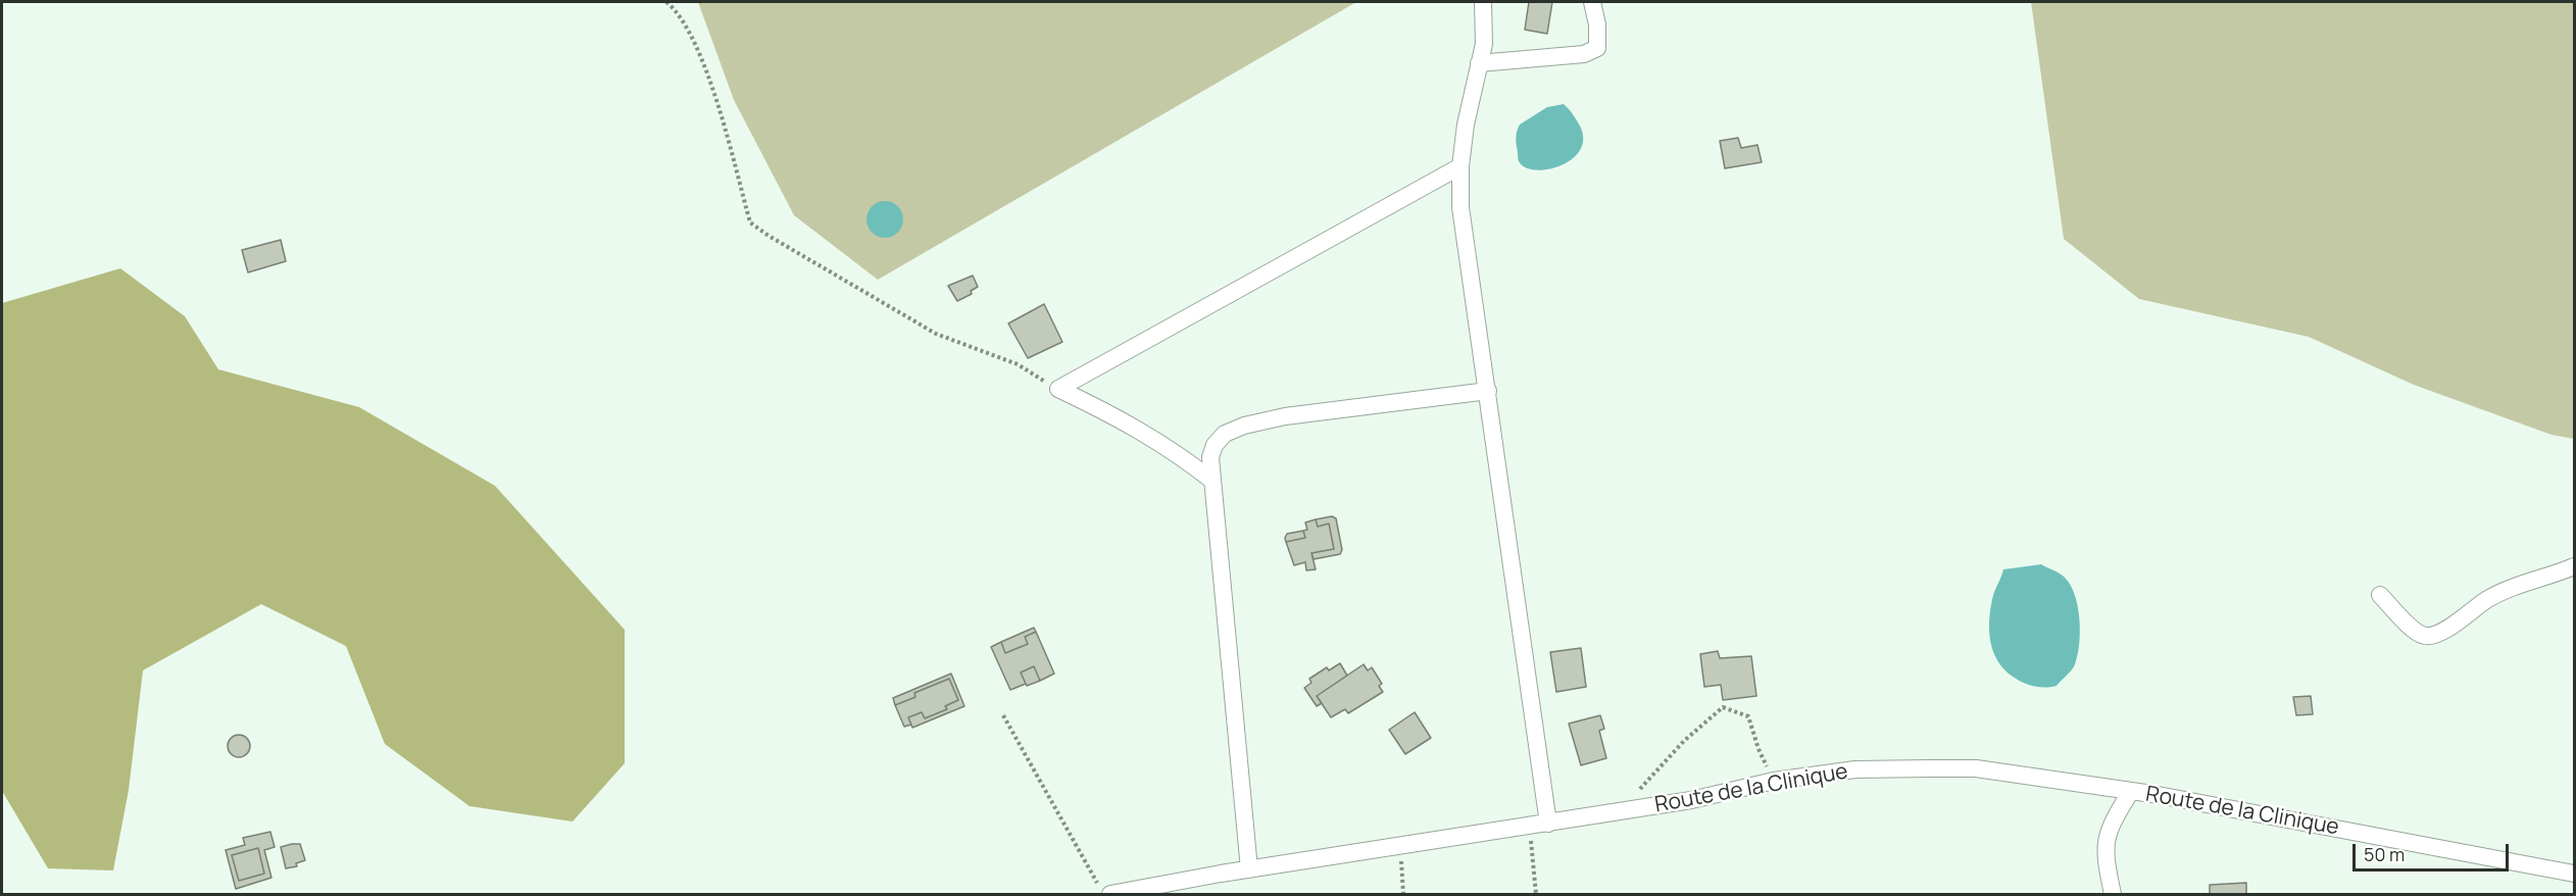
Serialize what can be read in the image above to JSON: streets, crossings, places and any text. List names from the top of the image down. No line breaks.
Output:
{"streets":{"street":["Route de la Clinique"]},"scale_bar":"50 m"}
